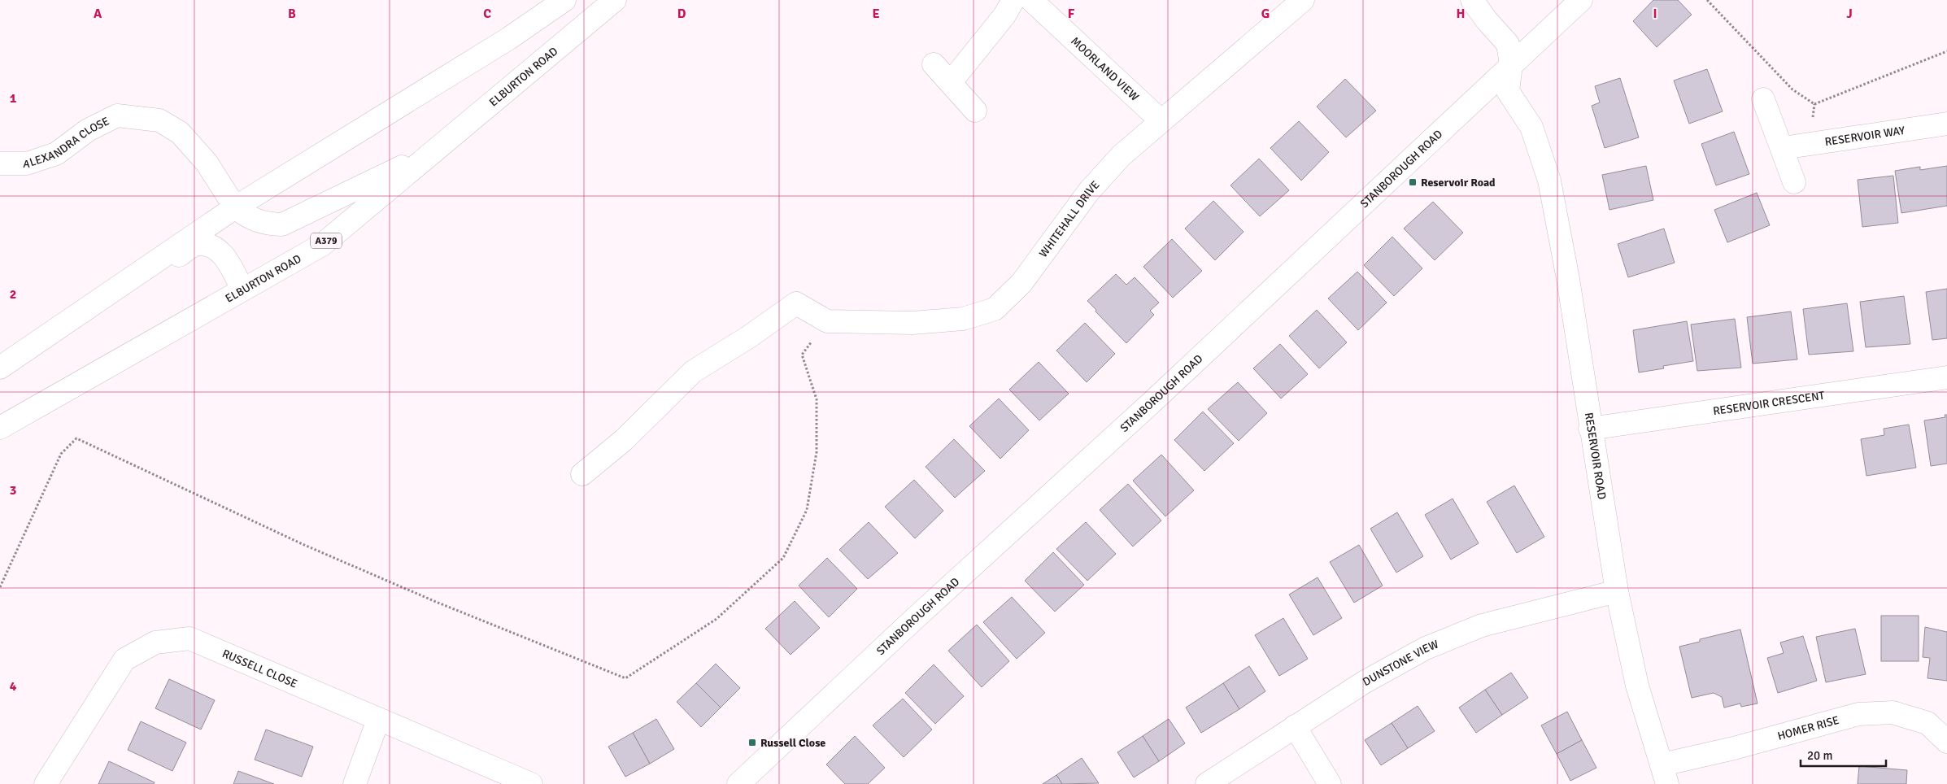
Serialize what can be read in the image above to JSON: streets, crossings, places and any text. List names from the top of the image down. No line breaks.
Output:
{"streets":{"street":["MOORLAND VIEW","ELBURTON ROAD","RESERVOIR WAY","ALEXANDRA CLOSE","STANBOROUGH ROAD","WHITEHALL DRIVE","A379","RESERVOIR CRESCENT","RESERVOIR ROAD","DUNSTONE VIEW","RUSSELL CLOSE","HOMER RISE"]},"crossings":[["MOORLAND VIEW","WHITEHALL DRIVE"],["ELBURTON ROAD","A379"],["ALEXANDRA CLOSE","A379"],["STANBOROUGH ROAD","RESERVOIR ROAD"],["RESERVOIR CRESCENT","RESERVOIR ROAD"],["RESERVOIR ROAD","DUNSTONE VIEW"],["RESERVOIR ROAD","HOMER RISE"]],"places":{"transit":["Reservoir Road","Russell Close"]},"scale_bar":"20 m","grid":{"columns":["A","B","C","D","E","F","G","H","I","J"],"rows":["1","2","3","4"]}}
